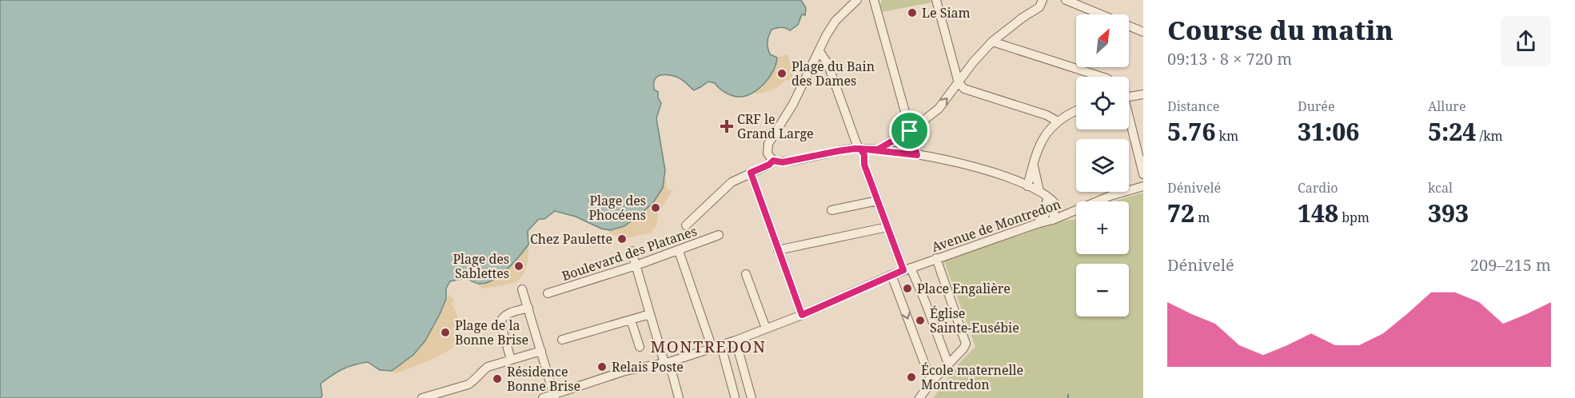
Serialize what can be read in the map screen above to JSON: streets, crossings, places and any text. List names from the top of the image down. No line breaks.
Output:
{"streets":{"street":["Avenue de Montredon","Boulevard des Platanes"]},"districts":["MONTREDON"],"places":{"other":["Le Siam","Plage du Bain des Dames","Plage des Phocéens","Chez Paulette","Plage des Sablettes","Place Engalière","Église Sainte-Eusébie","Plage de la Bonne Brise","Relais Poste","École maternelle Montredon","Résidence Bonne Brise"],"health":["CRF le Grand Large"]},"north":"top right","page":{"heading":["Course du matin","09:13 · 8 × 720 m"],"map_buttons":["+","−"],"stats":[["Distance","5.76 km"],["Durée","31:06"],["Allure","5:24 /km"],["Dénivelé","72 m"],["Cardio","148 bpm"],["kcal","393"]],"chart":["Dénivelé","209–215 m"]}}
